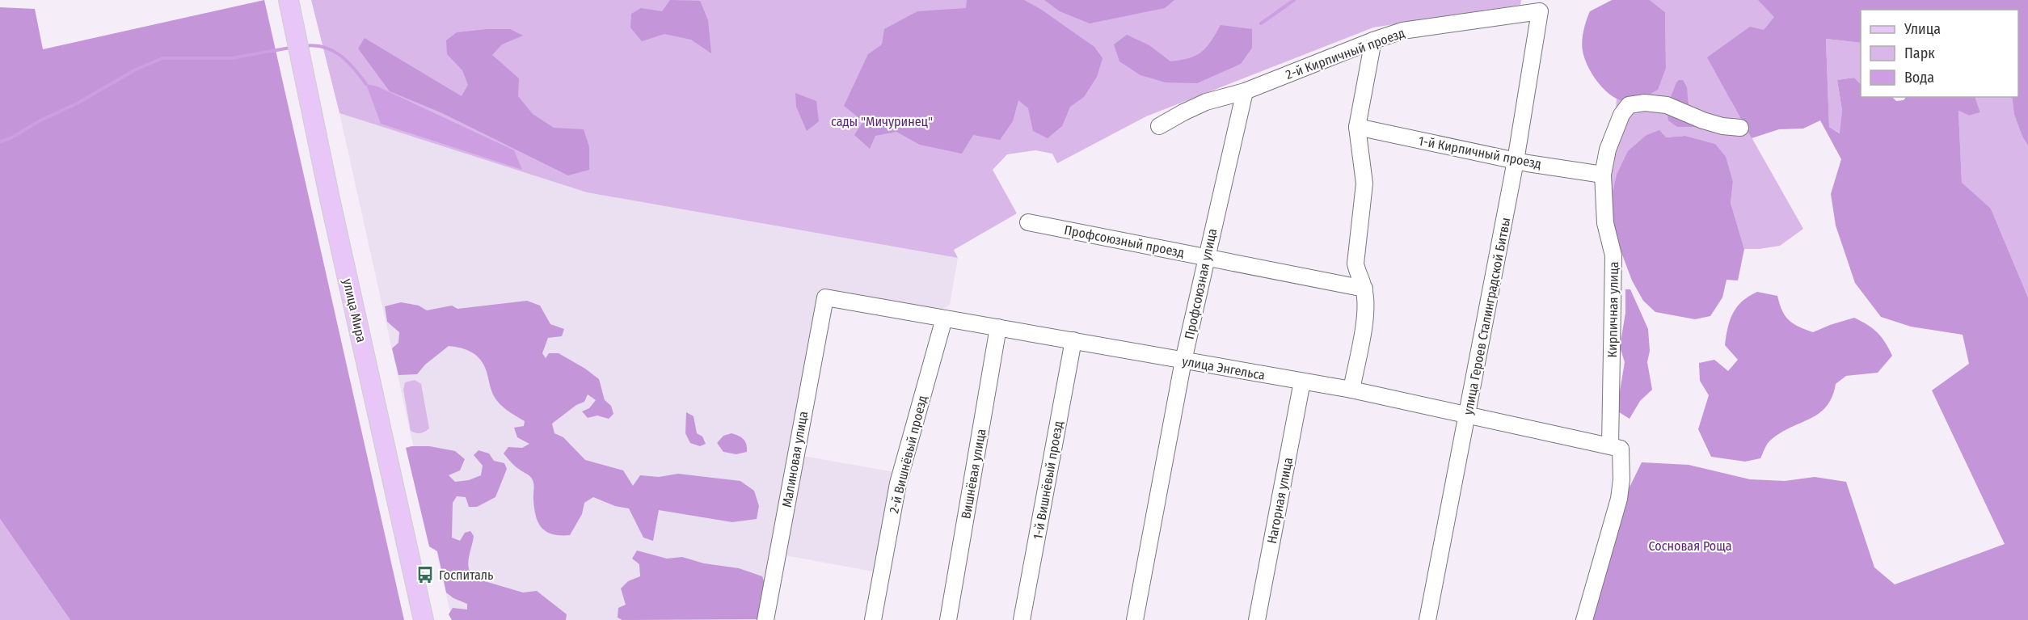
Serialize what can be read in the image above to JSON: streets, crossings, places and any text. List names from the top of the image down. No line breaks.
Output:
{"streets":{"main road":["улица Мира"],"street":["2-й Кирпичный проезд","1-й Кирпичный проезд","Профсоюзный проезд","Профсоюзная улица","Кирпичная улица","улица Героев Сталинградской Битвы","улица Энгельса","2-й Вишнёвый проезд","Малиновая улица","Вишнёвая улица","1-й Вишнёвый проезд","Нагорная улица"]},"crossings":[["2-й Кирпичный проезд","Профсоюзная улица"],["2-й Кирпичный проезд","улица Героев Сталинградской Битвы"],["1-й Кирпичный проезд","Кирпичная улица"],["1-й Кирпичный проезд","улица Героев Сталинградской Битвы"],["Профсоюзный проезд","Профсоюзная улица"],["Профсоюзная улица","улица Энгельса"],["Кирпичная улица","улица Энгельса"],["улица Героев Сталинградской Битвы","улица Энгельса"],["улица Энгельса","2-й Вишнёвый проезд"],["улица Энгельса","Малиновая улица"],["улица Энгельса","Вишнёвая улица"],["улица Энгельса","1-й Вишнёвый проезд"],["улица Энгельса","Нагорная улица"]],"parks":["сады \"Мичуринец\"","Сосновая Роща"],"places":{"bus stop":["Госпиталь"]},"legend":["Улица","Парк","Вода"]}
